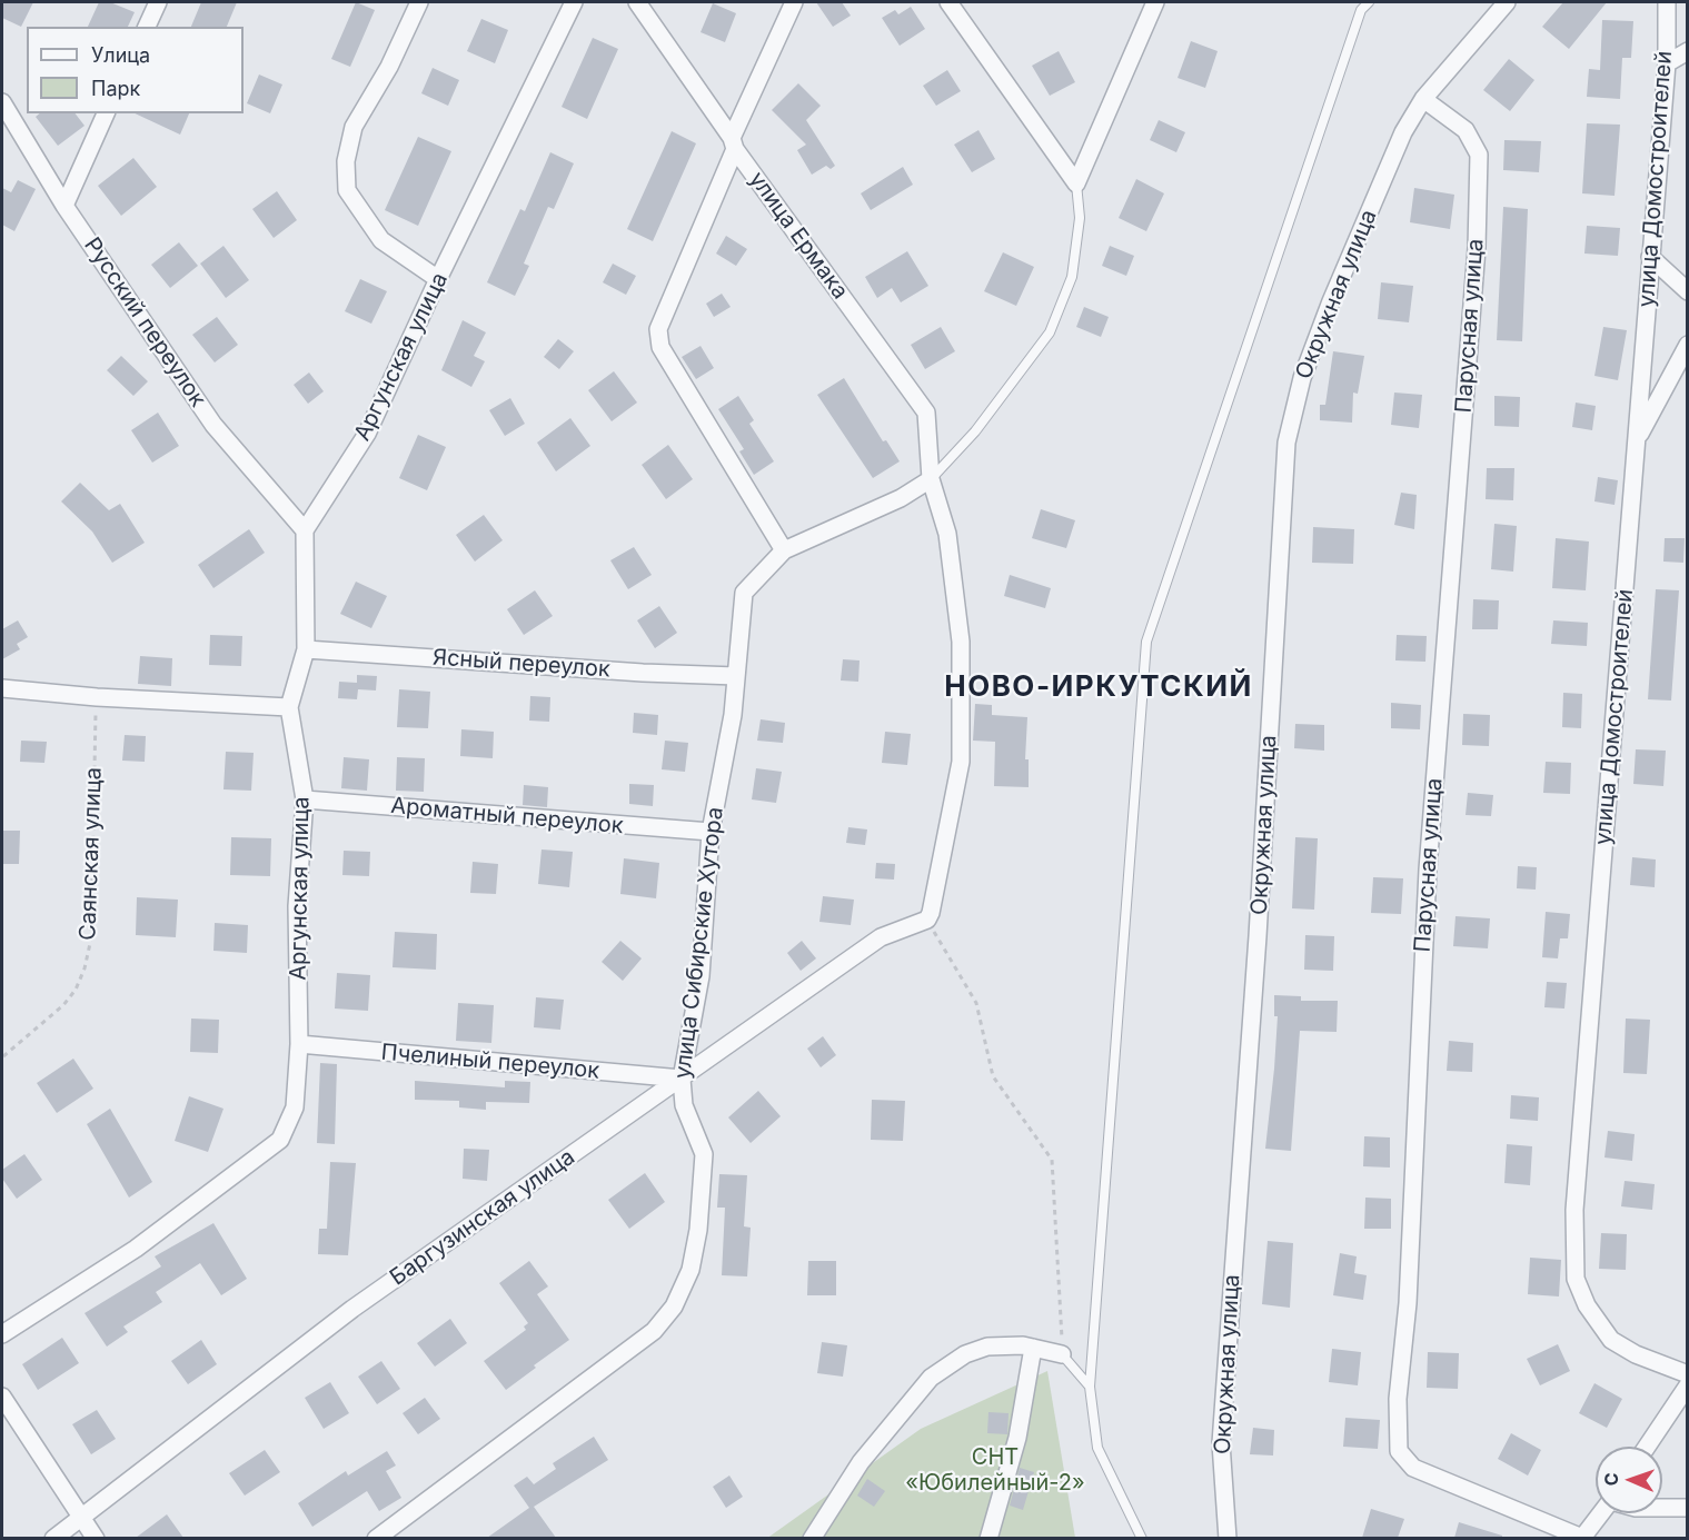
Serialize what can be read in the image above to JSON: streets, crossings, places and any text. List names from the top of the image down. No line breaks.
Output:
{"streets":{"street":["улица Домостроителей","улица Ермака","Окружная улица","Русский переулок","Парусная улица","Аргунская улица","Ясный переулок","Ароматный переулок","улица Сибирские Хутора","Пчелиный переулок","Баргузинская улица"],"path":["Саянская улица"]},"crossings":[["улица Ермака","Баргузинская улица"],["Окружная улица","Парусная улица"],["Русский переулок","Аргунская улица"],["Аргунская улица","Ясный переулок"],["Аргунская улица","Ароматный переулок"],["Аргунская улица","Пчелиный переулок"],["Ясный переулок","улица Сибирские Хутора"],["Ароматный переулок","улица Сибирские Хутора"],["улица Сибирские Хутора","Пчелиный переулок"],["улица Сибирские Хутора","Баргузинская улица"],["Пчелиный переулок","Баргузинская улица"]],"districts":["НОВО-ИРКУТСКИЙ"],"parks":["СНТ «Юбилейный-2»"],"legend":["Улица","Парк"],"north":"left"}
